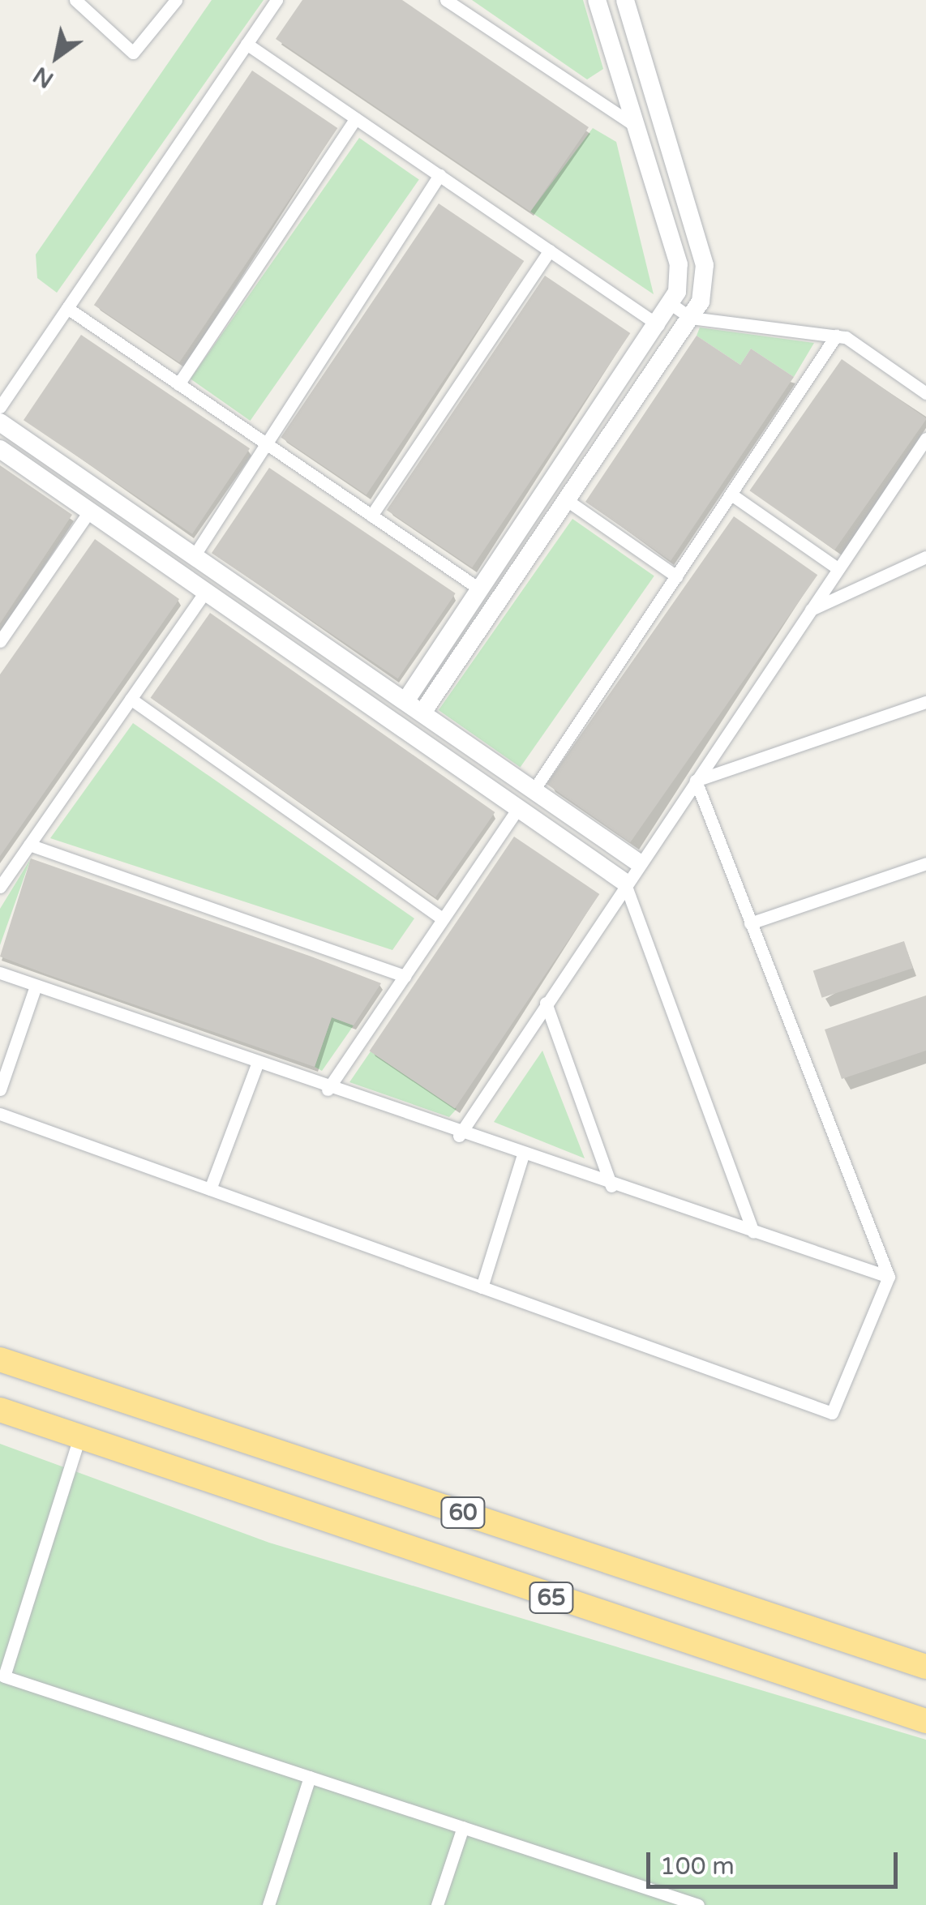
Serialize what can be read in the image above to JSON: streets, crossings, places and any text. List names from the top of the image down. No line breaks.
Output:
{"streets":{"highway":["60","65"]},"scale_bar":"100 m","north":"bottom left"}
